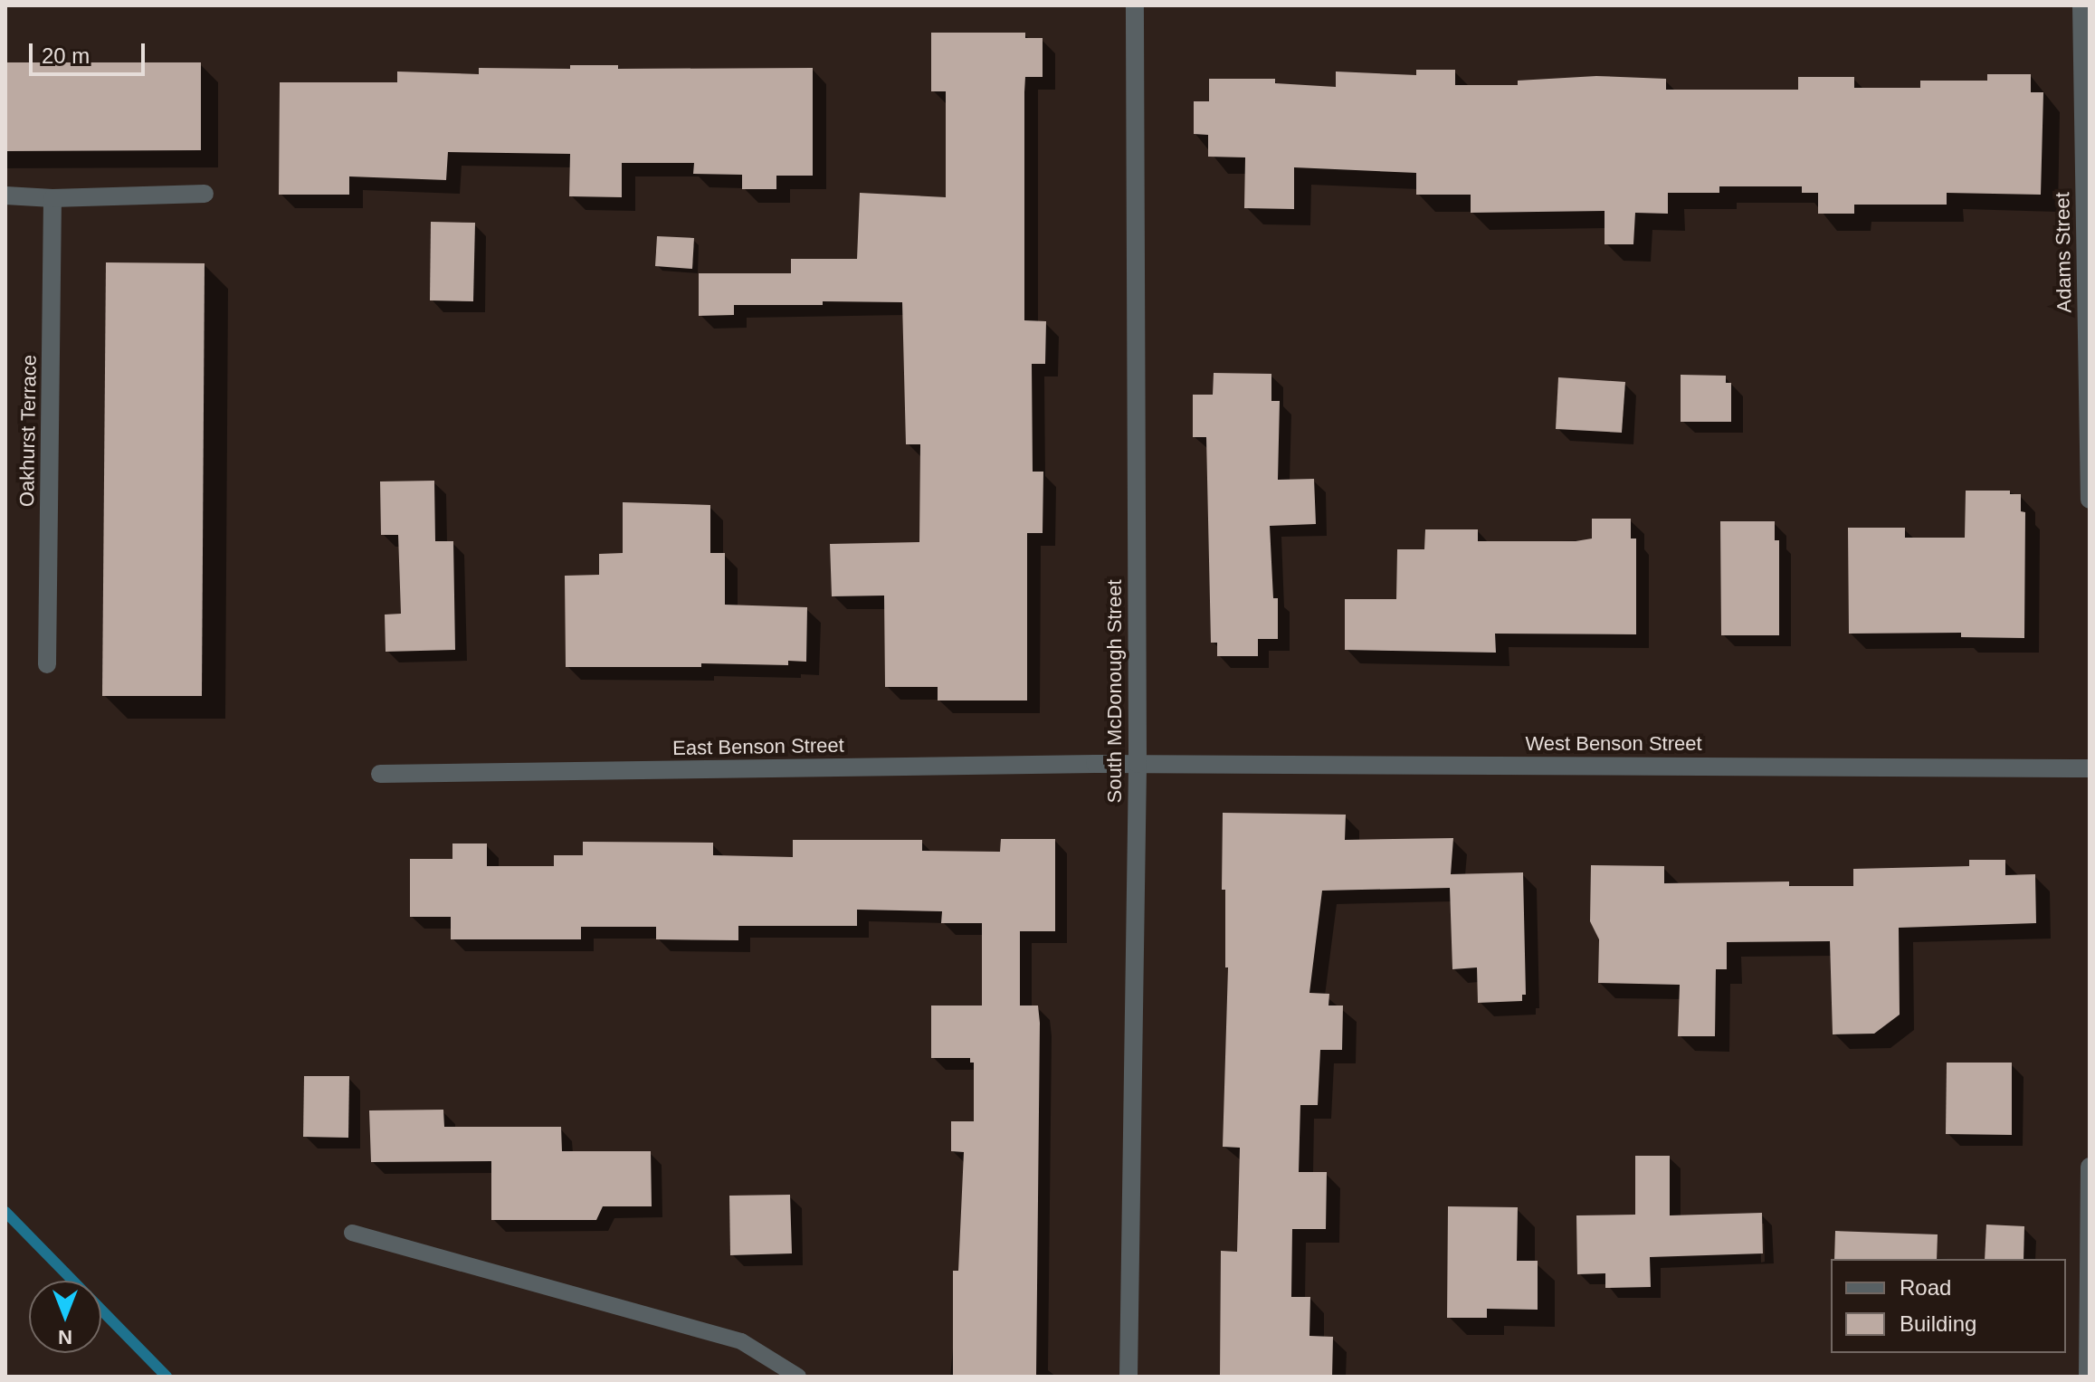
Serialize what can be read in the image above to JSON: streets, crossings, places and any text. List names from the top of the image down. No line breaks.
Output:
{"streets":{"street":["Adams Street","Oakhurst Terrace","South McDonough Street","West Benson Street","East Benson Street"]},"crossings":[["South McDonough Street","West Benson Street"],["South McDonough Street","East Benson Street"],["West Benson Street","East Benson Street"]],"legend":["Road","Building"],"scale_bar":"20 m","north":"bottom"}
